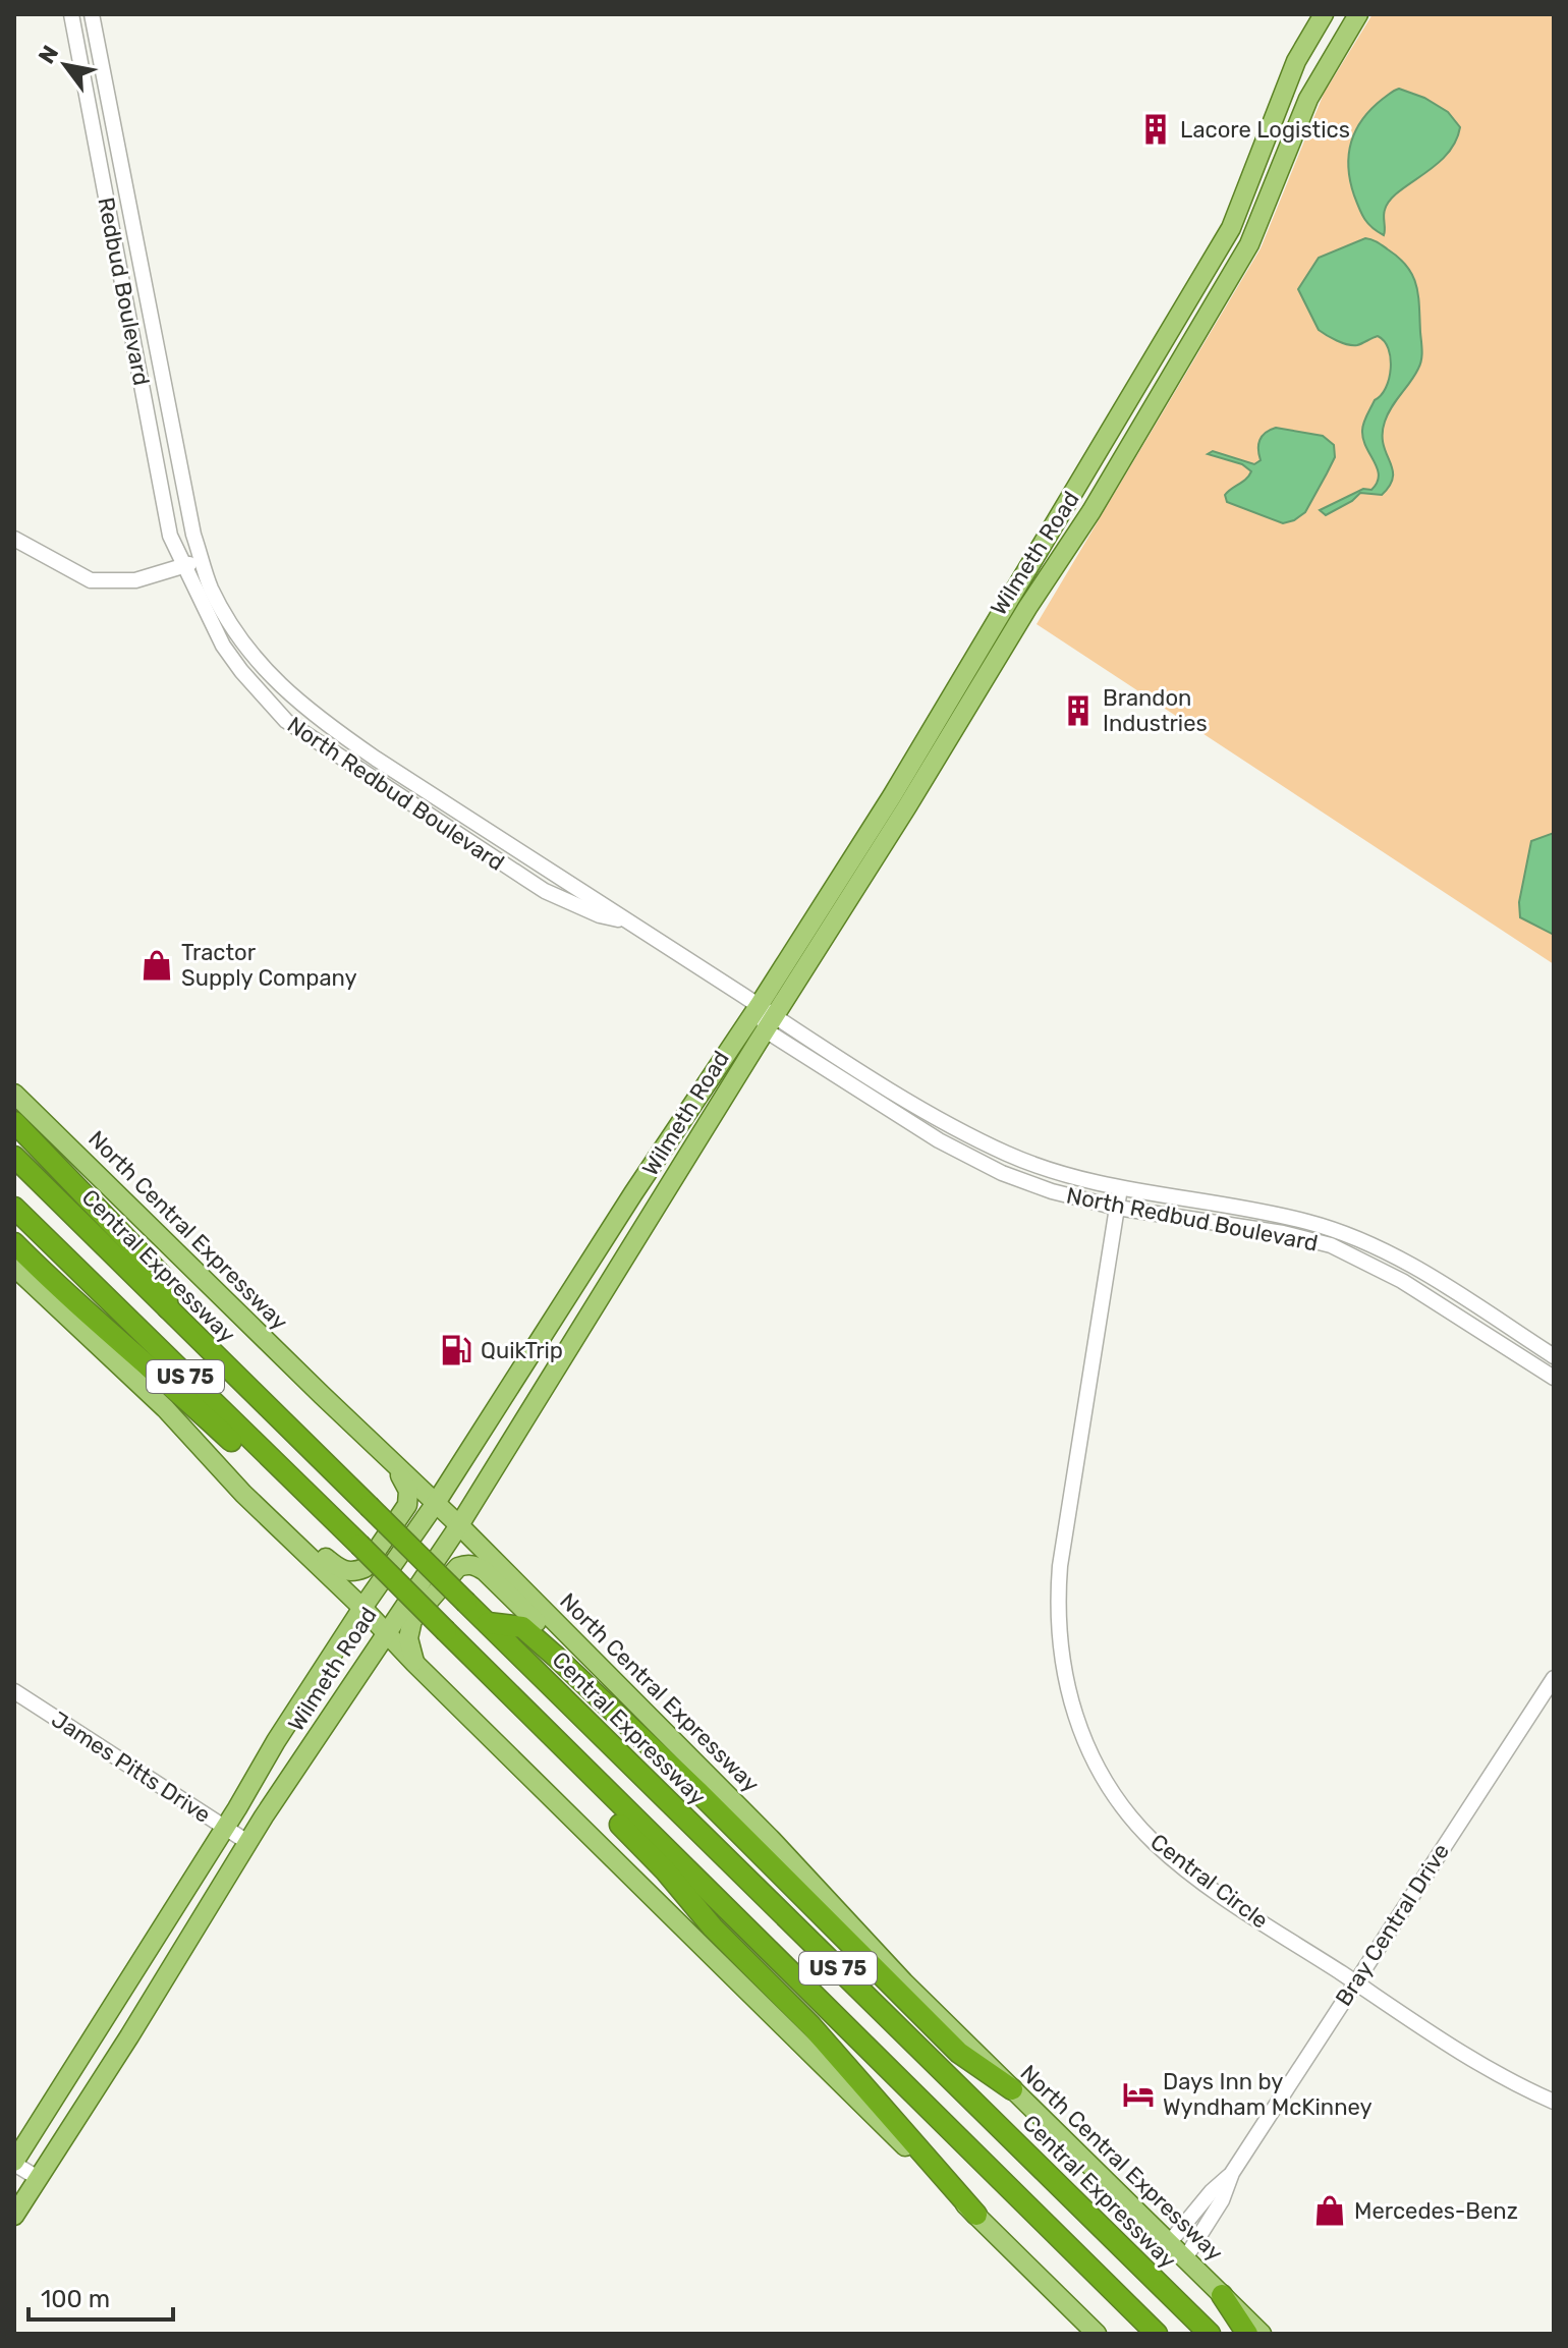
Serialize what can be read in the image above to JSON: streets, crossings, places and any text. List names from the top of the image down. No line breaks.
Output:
{"streets":{"highway":["Central Expressway","US 75"],"main road":["Wilmeth Road","North Central Expressway"],"street":["Redbud Boulevard","North Redbud Boulevard","James Pitts Drive","Central Circle","Bray Central Drive"]},"crossings":[["Redbud Boulevard","North Redbud Boulevard"],["Wilmeth Road","North Redbud Boulevard"],["Wilmeth Road","North Central Expressway"],["Wilmeth Road","James Pitts Drive"],["North Redbud Boulevard","Central Circle"],["North Central Expressway","Bray Central Drive"],["Central Circle","Bray Central Drive"]],"places":{"building":["Lacore Logistics","Brandon Industries"],"shop":["Tractor Supply Company","Mercedes-Benz"],"fuel station":["QuikTrip"],"hotel":["Days Inn by Wyndham McKinney"]},"scale_bar":"100 m","north":"top left"}
